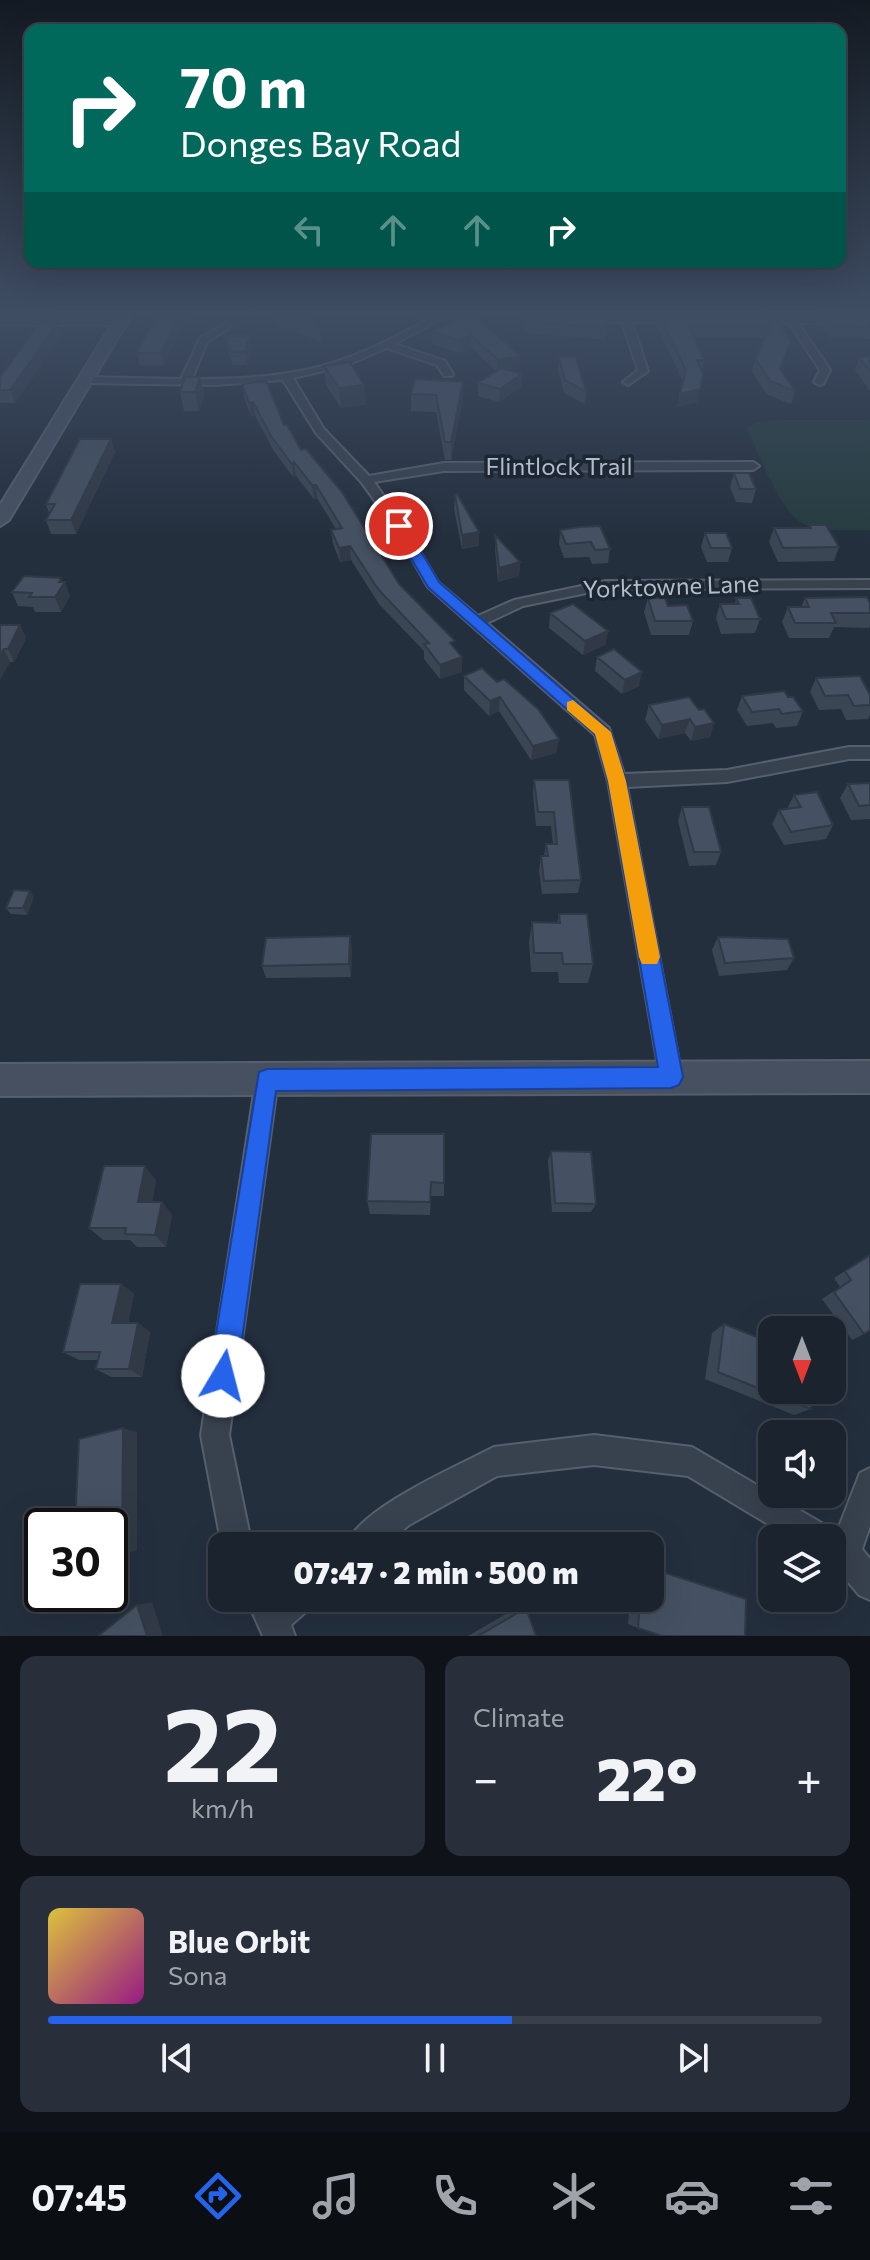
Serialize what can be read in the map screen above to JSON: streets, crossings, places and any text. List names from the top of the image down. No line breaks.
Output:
{"streets":{"street":["Flintlock Trail","Yorktowne Lane"]},"north":"bottom","page":{"turn":["70 m","Donges Bay Road"],"limit":"30","trip":"07:47 · 2 min · 500 m","tile":[["22","km/h"],"Climate"],"heat":["−","22°","+"],"song":["Blue Orbit","Sona"],"tabs":"07:45"}}
